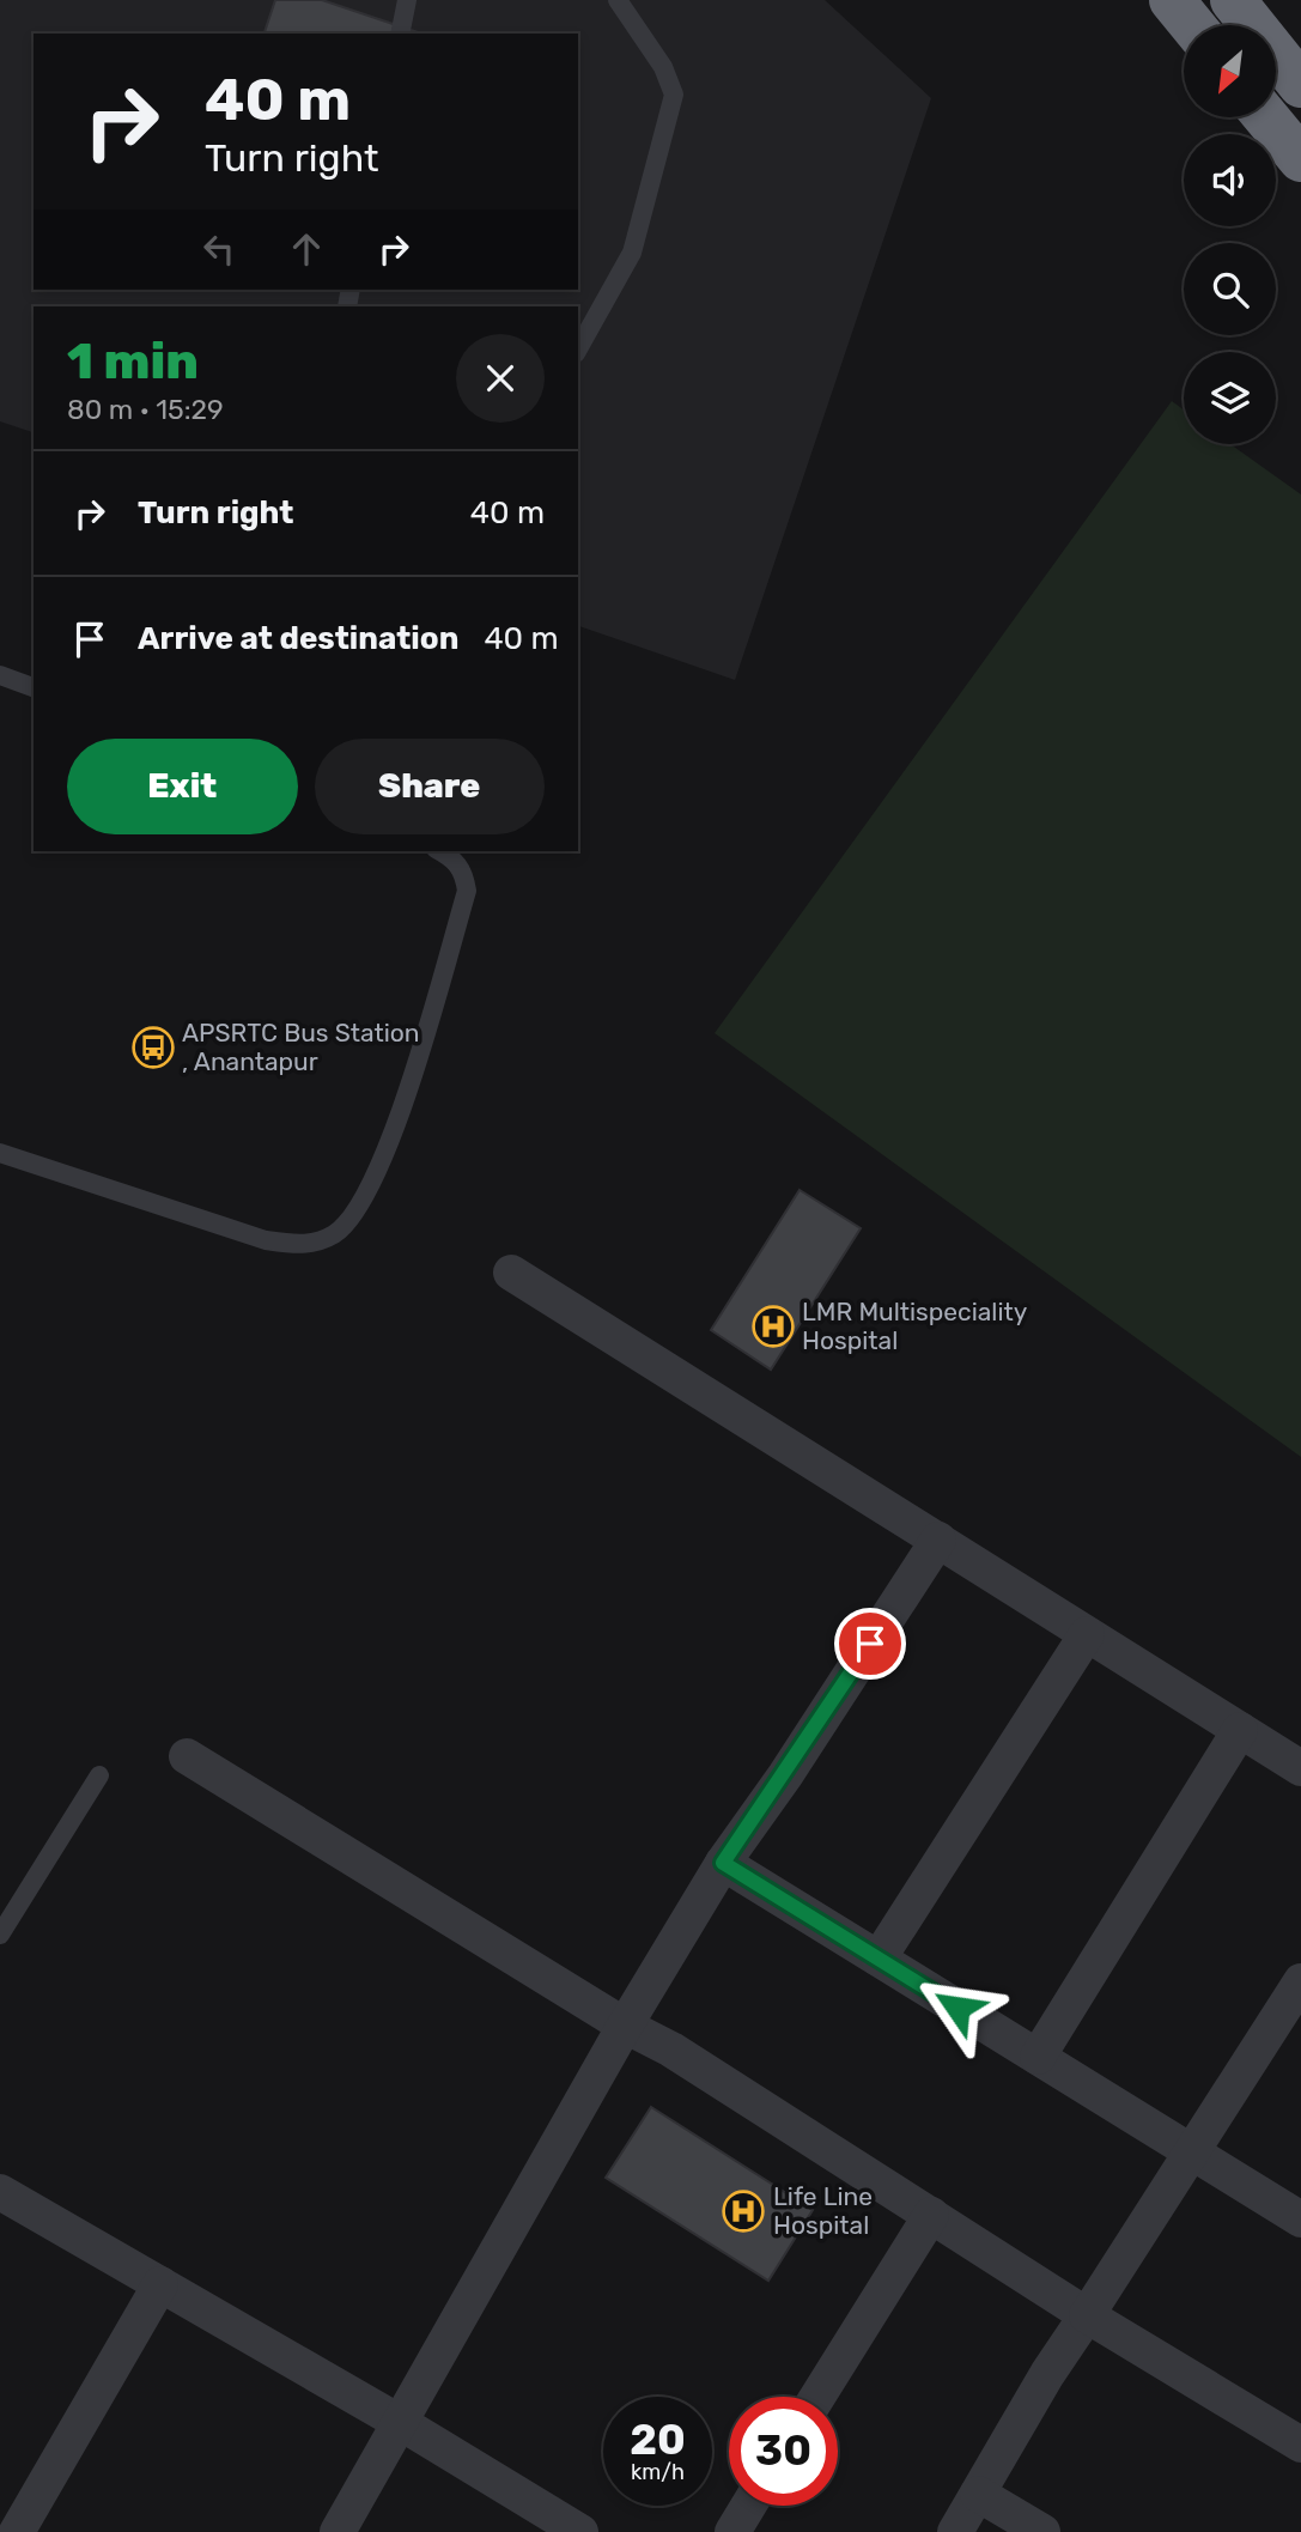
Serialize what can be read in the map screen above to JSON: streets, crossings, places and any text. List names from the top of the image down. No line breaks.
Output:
{"places":{"bus stop":["APSRTC Bus Station , Anantapur"],"hospital":["LMR Multispeciality Hospital","Life Line Hospital"]},"north":"bottom left","page":{"turn":["40 m","Turn right"],"heading":["1 min","80 m · 15:29"],"list":[{"name":"Turn right","value":"40 m"},{"name":"Arrive at destination","value":"40 m"}],"buttons":["Exit","Share"],"speed":"20 km/h","limit":"30"}}
